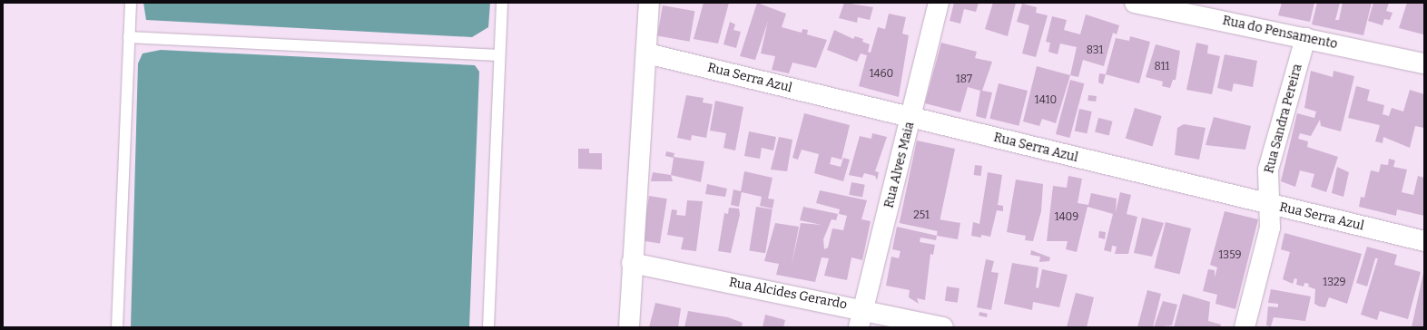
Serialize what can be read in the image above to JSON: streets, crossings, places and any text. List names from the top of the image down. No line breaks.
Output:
{"streets":{"street":["Rua do Pensamento","Rua Serra Azul","Rua Sandra Pereira","Rua Alves Maia","Rua Alcides Gerardo"]},"crossings":[["Rua do Pensamento","Rua Sandra Pereira"],["Rua Serra Azul","Rua Sandra Pereira"],["Rua Serra Azul","Rua Alves Maia"],["Rua Alves Maia","Rua Alcides Gerardo"]],"house_numbers":["831","811","1460","187","1410","251","1409","1359","1329"]}
